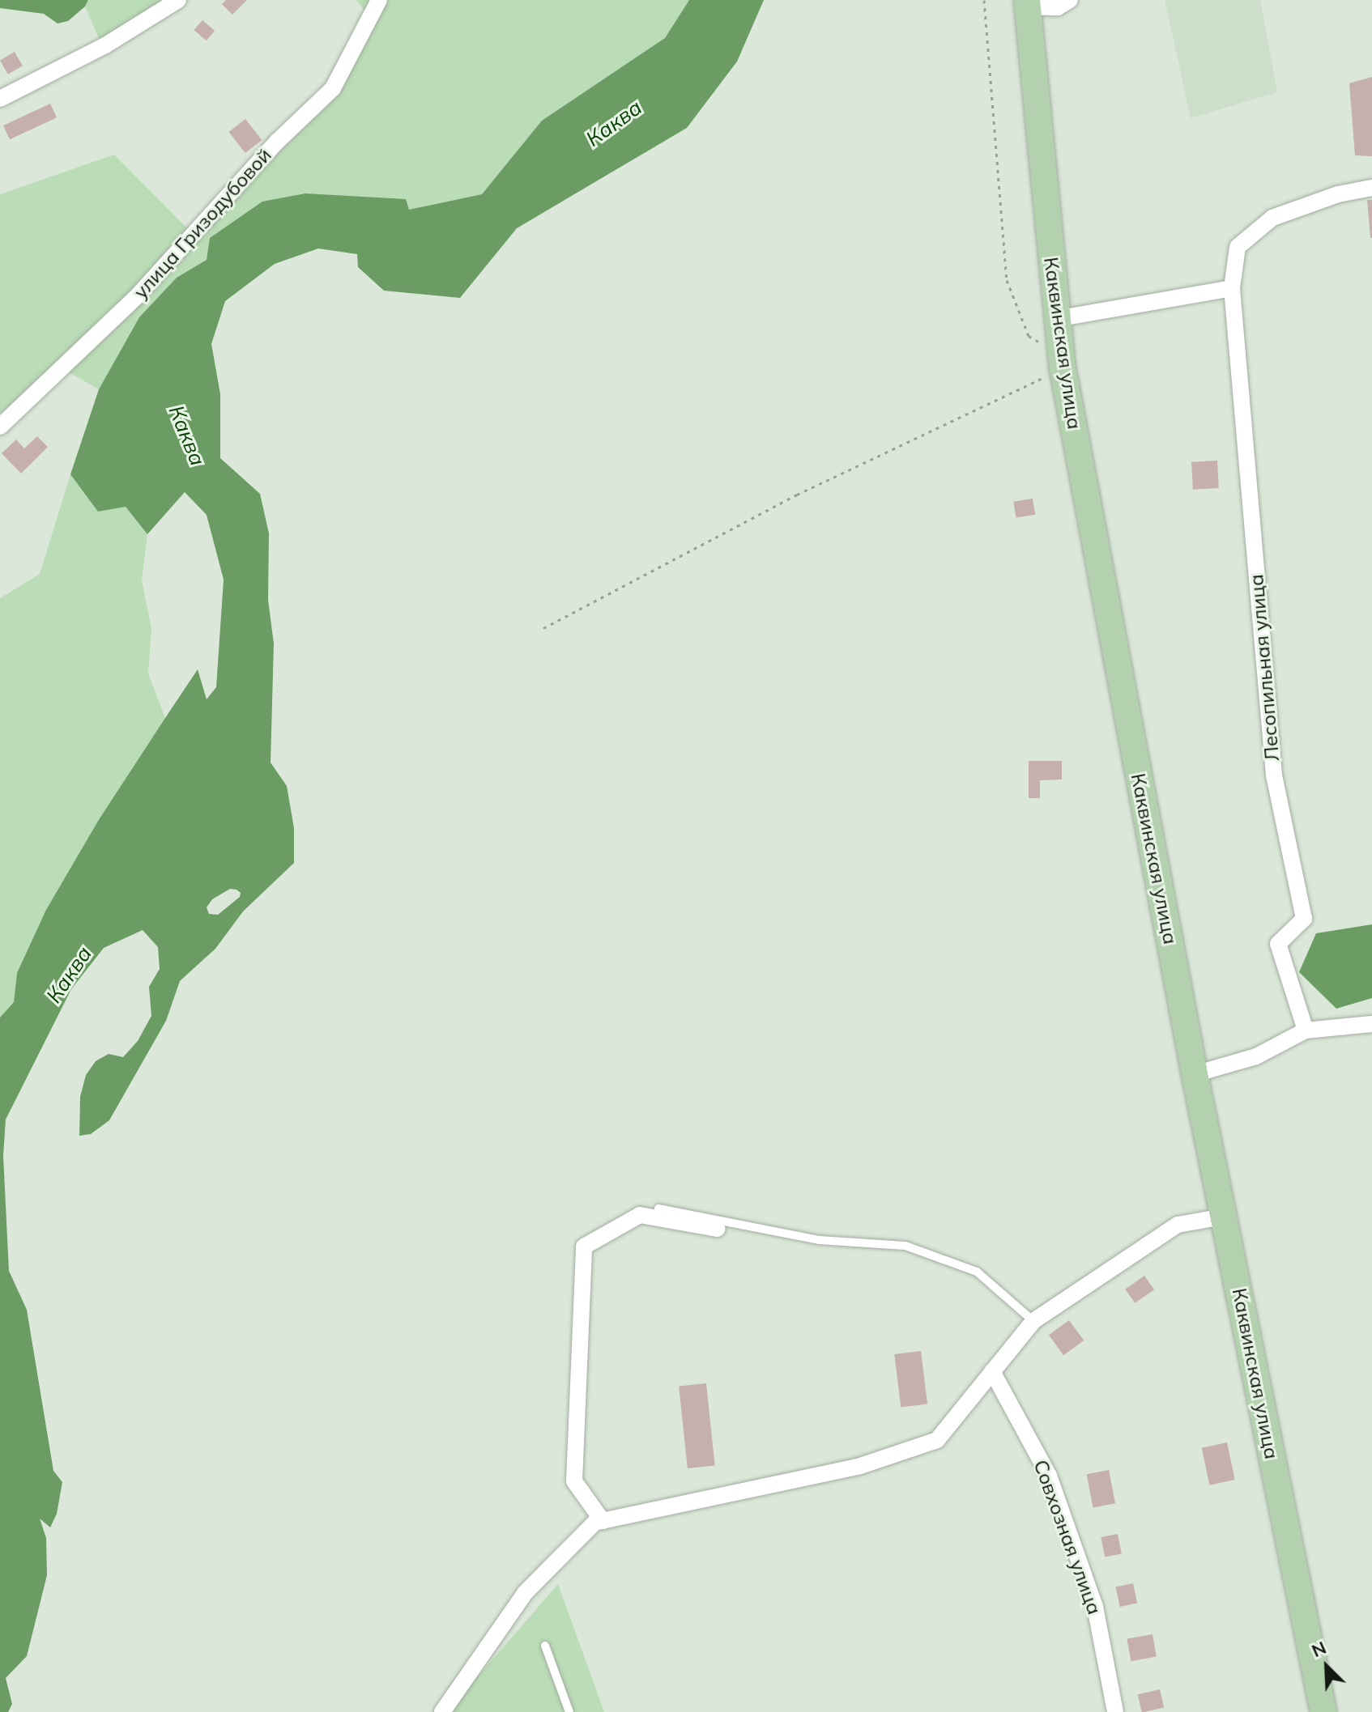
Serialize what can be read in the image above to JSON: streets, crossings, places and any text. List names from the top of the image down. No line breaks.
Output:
{"streets":{"main road":["Каквинская улица"],"street":["улица Гризодубовой","Лесопильная улица","Совхозная улица"]},"water":["Каква"],"north":"top left"}
